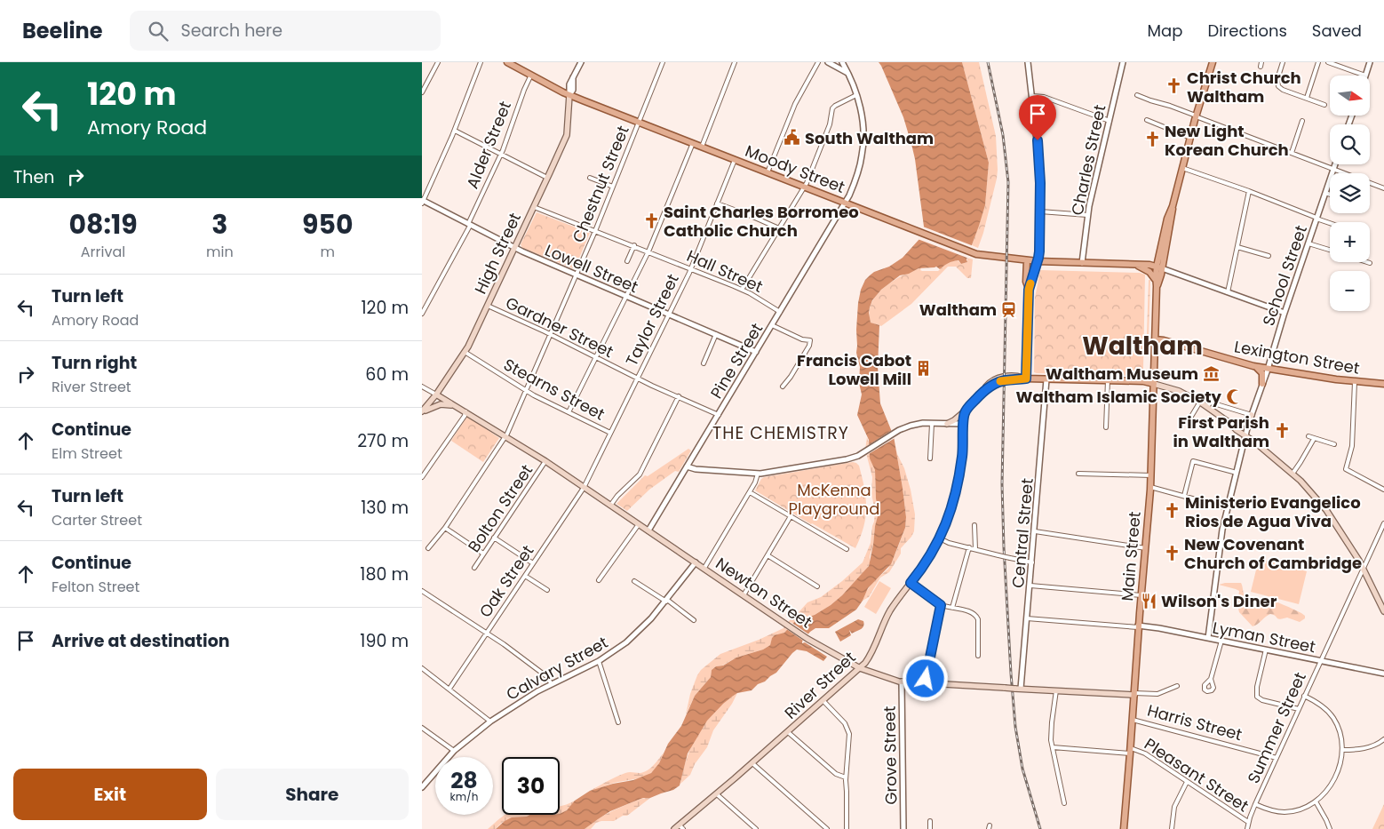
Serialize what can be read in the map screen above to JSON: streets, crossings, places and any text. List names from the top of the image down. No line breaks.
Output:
{"streets":{"main road":["Moody Street","High Street","Lexington Street","Main Street","Newton Street","River Street"],"street":["Alder Street","Charles Street","Chestnut Street","Lowell Street","Hall Street","School Street","Taylor Street","Gardner Street","Pine Street","Stearns Street","Bolton Street","Central Street","Oak Street","Lyman Street","Calvary Street","Harris Street","Summer Street","Grove Street","Pleasant Street"]},"crossings":[["Alder Street","Moody Street"],["Alder Street","Lowell Street"],["Charles Street","Moody Street"],["Moody Street","Chestnut Street"],["Moody Street","High Street"],["Moody Street","Taylor Street"],["Moody Street","Pine Street"],["Moody Street","Main Street"],["Chestnut Street","Lowell Street"],["Chestnut Street","Hall Street"],["Chestnut Street","Gardner Street"],["Chestnut Street","Stearns Street"],["Chestnut Street","Newton Street"],["High Street","Lowell Street"],["High Street","Hall Street"],["High Street","Gardner Street"],["High Street","Stearns Street"],["High Street","Newton Street"],["Lowell Street","Taylor Street"],["Lowell Street","Pine Street"],["Hall Street","Taylor Street"],["Hall Street","Pine Street"],["School Street","Lexington Street"],["School Street","Lyman Street"],["Taylor Street","Gardner Street"],["Taylor Street","Stearns Street"],["Taylor Street","Oak Street"],["Taylor Street","Newton Street"],["Gardner Street","Pine Street"],["Lexington Street","Main Street"],["Pine Street","Newton Street"],["Bolton Street","Newton Street"],["Central Street","Newton Street"],["Main Street","Newton Street"],["Main Street","Lyman Street"],["Main Street","Harris Street"],["Main Street","Pleasant Street"],["Oak Street","Newton Street"],["Newton Street","Calvary Street"],["Newton Street","River Street"],["Newton Street","Grove Street"],["Lyman Street","Summer Street"],["Harris Street","Summer Street"],["Summer Street","Pleasant Street"]],"districts":["Waltham","THE CHEMISTRY"],"parks":["McKenna Playground"],"places":{"church":["Christ Church Waltham","New Light Korean Church","Saint Charles Borromeo Catholic Church","First Parish in Waltham","Ministerio Evangelico Rios de Agua Viva","New Covenant Church of Cambridge"],"public building":["South Waltham"],"station":["Waltham"],"building":["Francis Cabot Lowell Mill"],"museum":["Waltham Museum"],"mosque":["Waltham Islamic Society"],"restaurant":["Wilson's Diner"]},"north":"right","page":{"header":"Beeline","search":"Search here","nav":["Map","Directions","Saved"],"turn":["120 m","Amory Road"],"map_buttons":["+","−"],"then":"Then","eta":["08:19","Arrival","3","min","950","m"],"list":[{"name":"Turn left","note":"Amory Road","value":"120 m"},{"name":"Turn right","note":"River Street","value":"60 m"},{"name":"Continue","note":"Elm Street","value":"270 m"},{"name":"Turn left","note":"Carter Street","value":"130 m"},{"name":"Continue","note":"Felton Street","value":"180 m"},{"name":"Arrive at destination","value":"190 m"}],"speed":"28 km/h","limit":"30","buttons":["Exit","Share"]}}
